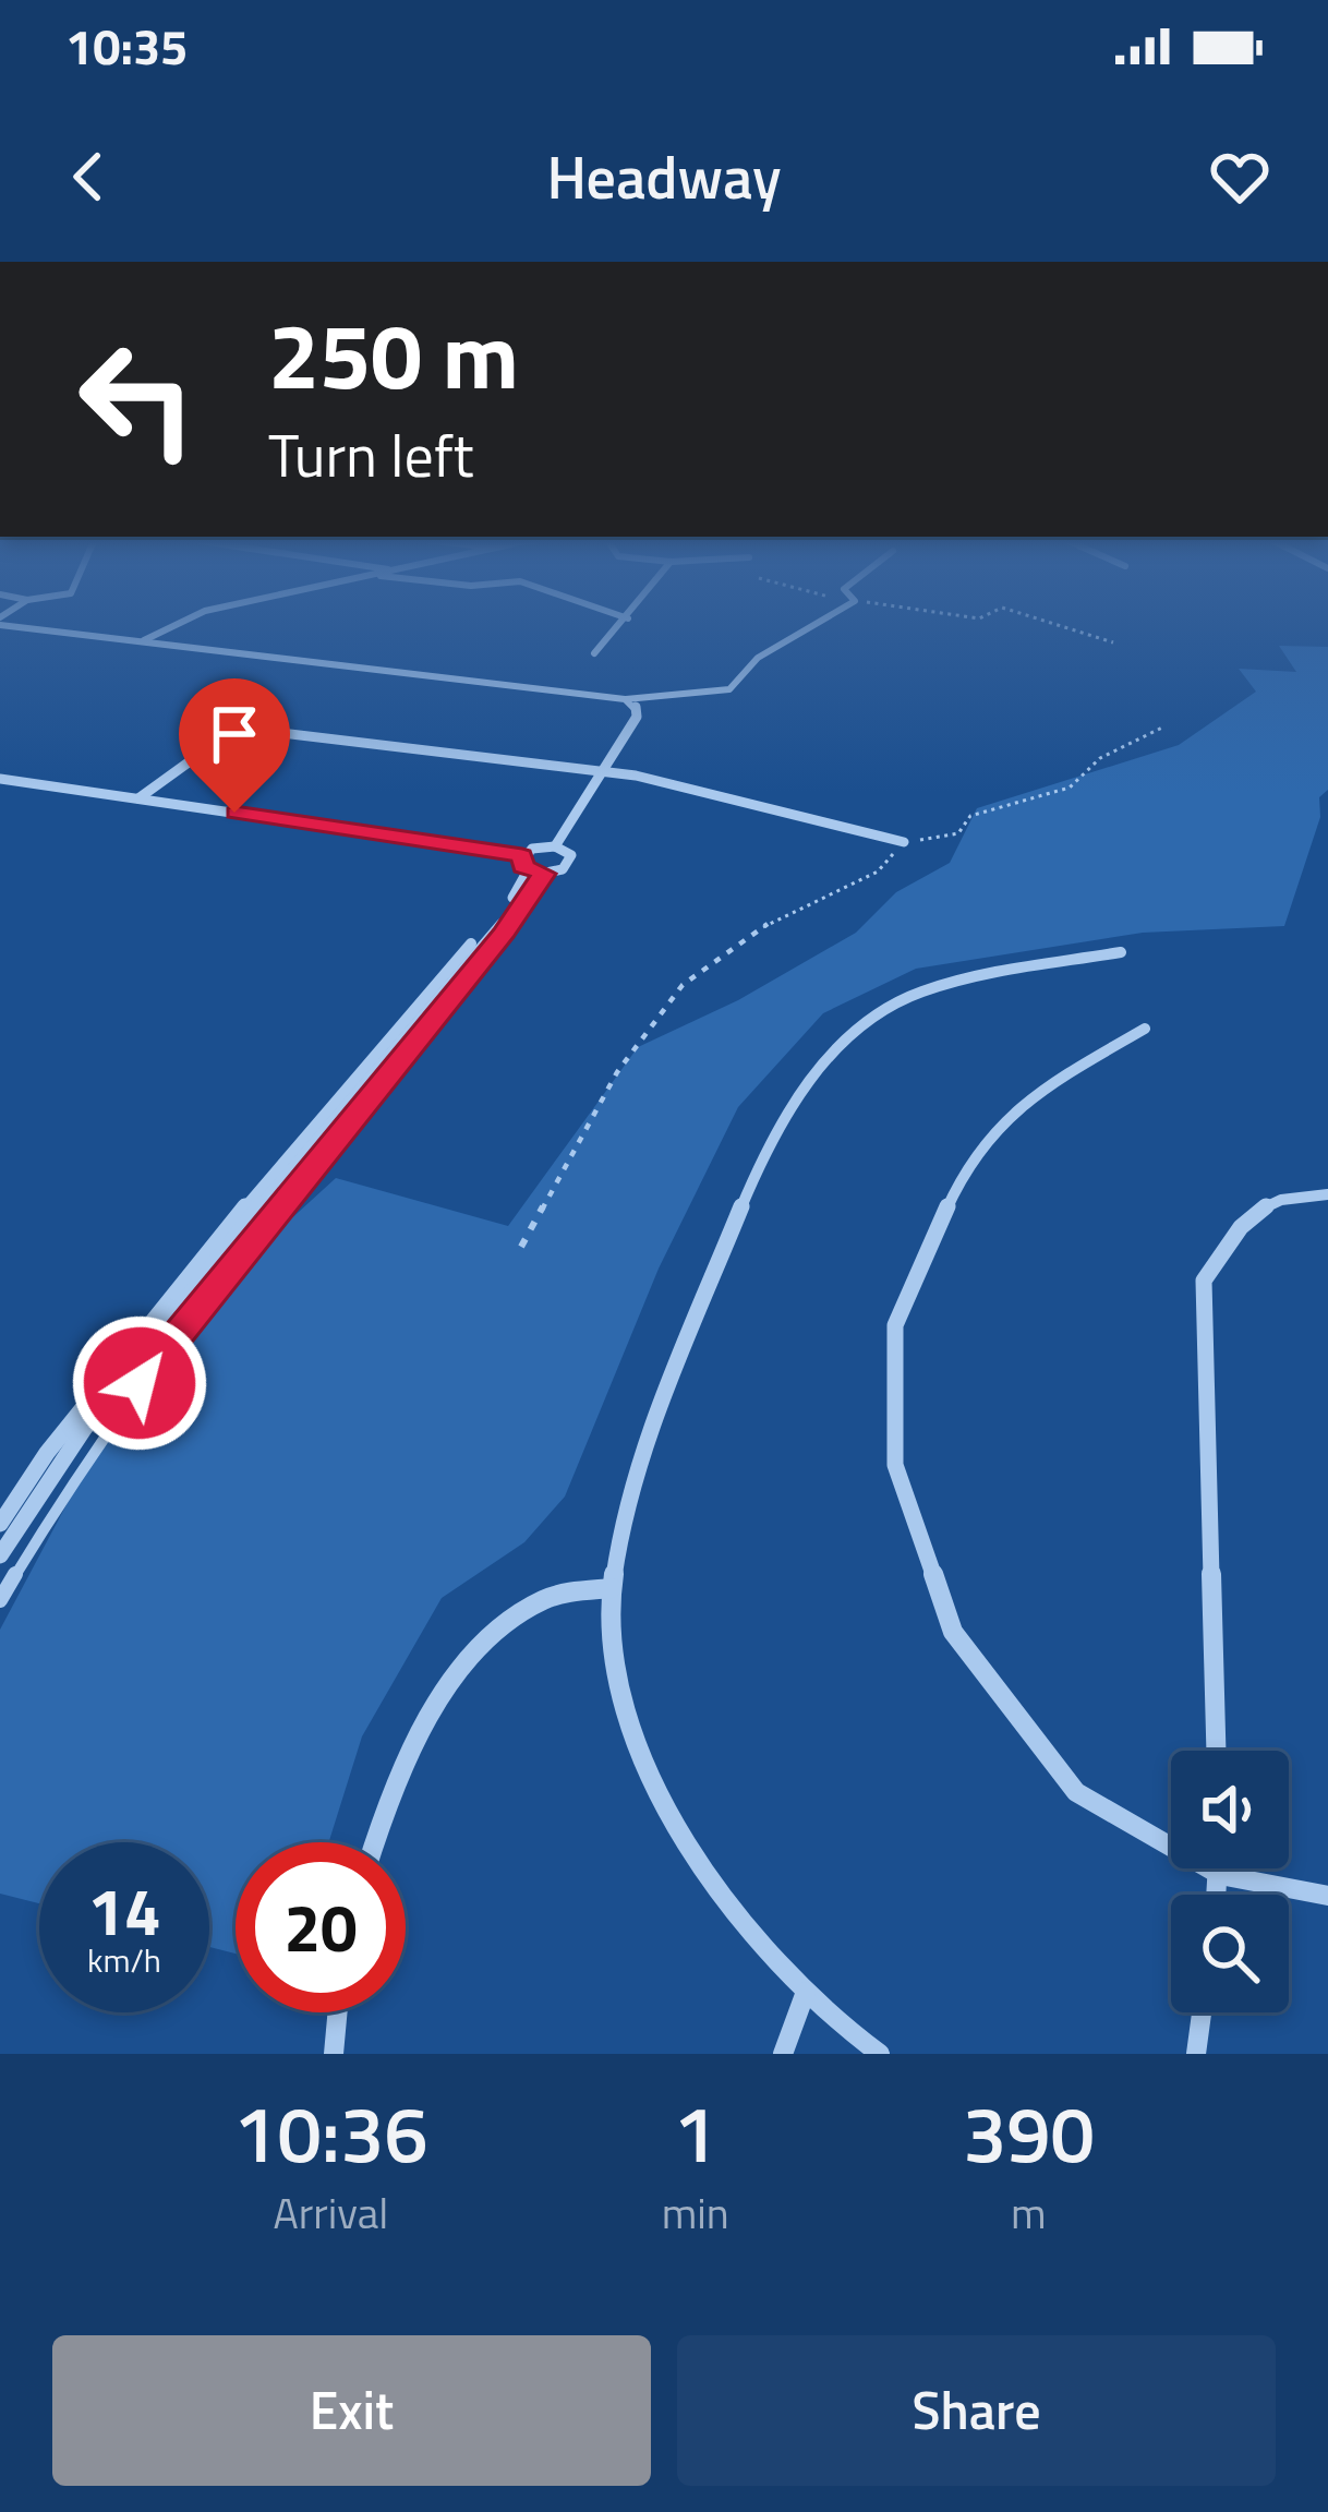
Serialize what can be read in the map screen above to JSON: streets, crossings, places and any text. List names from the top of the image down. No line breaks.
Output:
{"page":{"status":"10:35","header":"Headway","turn":["250 m","Turn left"],"speed":"14 km/h","limit":"20","eta":["10:36","Arrival","1","min","390","m"],"buttons":["Exit","Share"]}}
